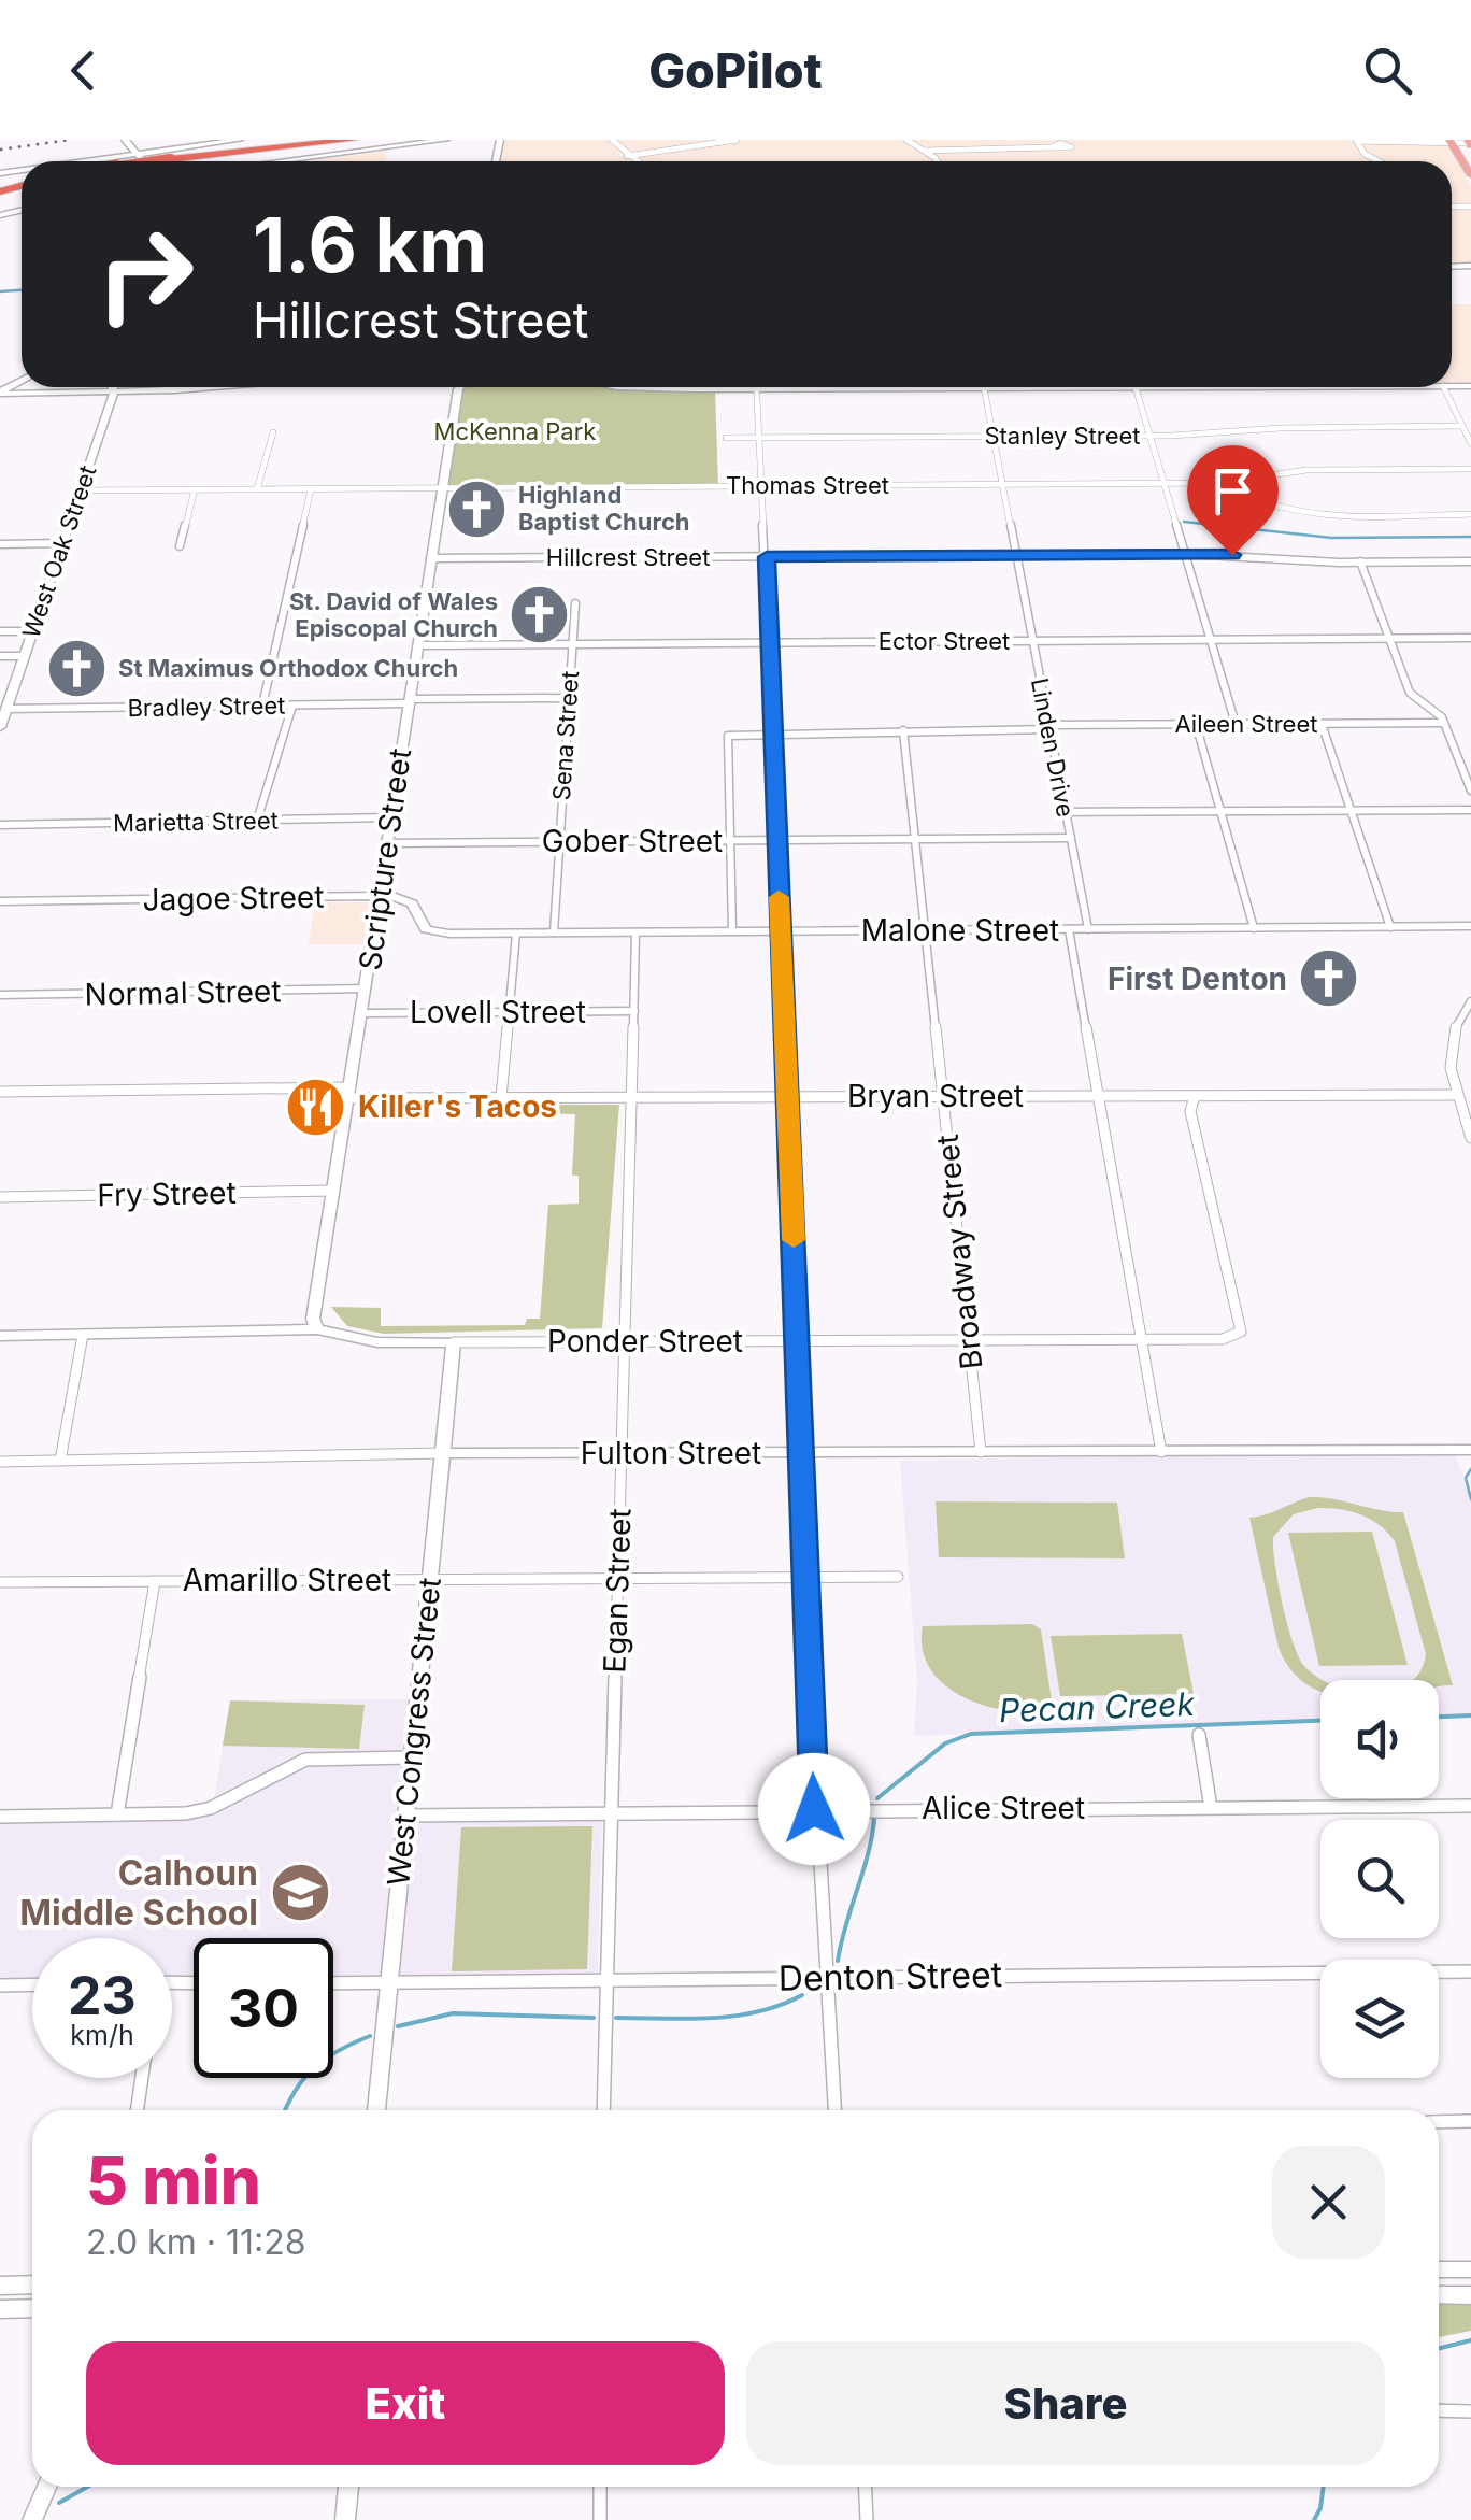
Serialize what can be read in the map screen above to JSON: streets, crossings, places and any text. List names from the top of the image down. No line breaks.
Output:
{"streets":{"street":["Stanley Street","Thomas Street","West Oak Street","Hillcrest Street","Ector Street","Bradley Street","Aileen Street","Sena Street","Linden Drive","Marietta Street","Gober Street","Scripture Street","Jagoe Street","Malone Street","Normal Street","Lovell Street","Bryan Street","Fry Street","Broadway Street","Ponder Street","Fulton Street","Amarillo Street","Egan Street","West Congress Street","Alice Street","Denton Street"]},"crossings":[["Stanley Street","Linden Drive"],["Thomas Street","West Oak Street"],["Thomas Street","Linden Drive"],["Thomas Street","Scripture Street"],["West Oak Street","Bradley Street"],["Hillcrest Street","Linden Drive"],["Hillcrest Street","Scripture Street"],["Ector Street","Sena Street"],["Ector Street","Linden Drive"],["Ector Street","Scripture Street"],["Bradley Street","Sena Street"],["Bradley Street","Scripture Street"],["Aileen Street","Linden Drive"],["Aileen Street","Gober Street"],["Aileen Street","Broadway Street"],["Sena Street","Gober Street"],["Sena Street","Malone Street"],["Linden Drive","Gober Street"],["Linden Drive","Malone Street"],["Marietta Street","Scripture Street"],["Gober Street","Scripture Street"],["Gober Street","Broadway Street"],["Scripture Street","Jagoe Street"],["Scripture Street","Malone Street"],["Scripture Street","Normal Street"],["Scripture Street","Lovell Street"],["Scripture Street","Bryan Street"],["Scripture Street","Fry Street"],["Scripture Street","Ponder Street"],["Jagoe Street","Malone Street"],["Malone Street","Broadway Street"],["Malone Street","Egan Street"],["Lovell Street","Egan Street"],["Bryan Street","Broadway Street"],["Bryan Street","Ponder Street"],["Bryan Street","Egan Street"],["Broadway Street","Ponder Street"],["Broadway Street","Fulton Street"],["Ponder Street","Egan Street"],["Ponder Street","West Congress Street"],["Fulton Street","Egan Street"],["Fulton Street","West Congress Street"],["Amarillo Street","Egan Street"],["Amarillo Street","West Congress Street"],["Egan Street","Alice Street"],["Egan Street","Denton Street"],["West Congress Street","Alice Street"],["West Congress Street","Denton Street"]],"water":["Pecan Creek"],"parks":["McKenna Park"],"places":{"church":["Highland Baptist Church","St. David of Wales Episcopal Church","St Maximus Orthodox Church","First Denton"],"restaurant":["Killer's Tacos"],"school or university":["Calhoun Middle School"]},"page":{"header":"GoPilot","turn":["1.6 km","Hillcrest Street"],"speed":"23 km/h","limit":"30","heading":["5 min","2.0 km · 11:28"],"buttons":["Exit","Share"]}}
